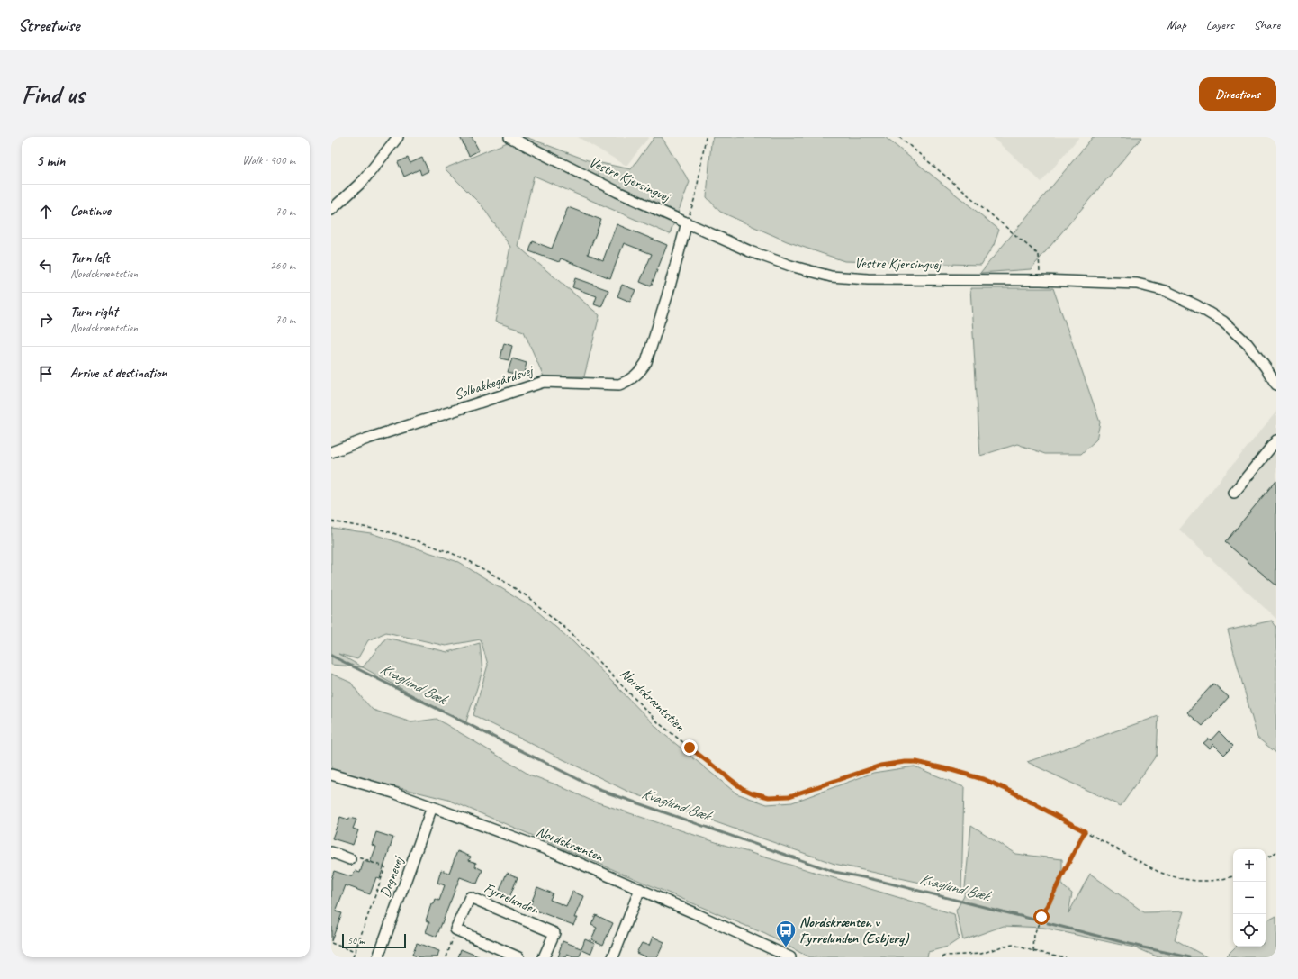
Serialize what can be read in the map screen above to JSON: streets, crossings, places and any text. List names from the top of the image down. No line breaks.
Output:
{"streets":{"street":["Vestre Kjersingvej","Solbakkegårdsvej","Nordskrænten","Degnevej","Fyrrelunden"],"path":["Nordskræntstien"]},"crossings":[["Vestre Kjersingvej","Solbakkegårdsvej"],["Nordskrænten","Degnevej"]],"water":["Kvaglund Bæk"],"places":{"bus stop":["Nordskrænten v Fyrrelunden (Esbjerg)"]},"scale_bar":"50 m","page":{"header":"Streetwise","nav":["Map","Layers","Share"],"buttons":"Directions","title":"Find us","heading":["5 min","Walk · 400 m"],"list":[["Continue","70 m"],["Turn left","Nordskræntstien","260 m"],["Turn right","Nordskræntstien","70 m"],"Arrive at destination"],"map_buttons":["+","−"],"scale":"50 m"}}
